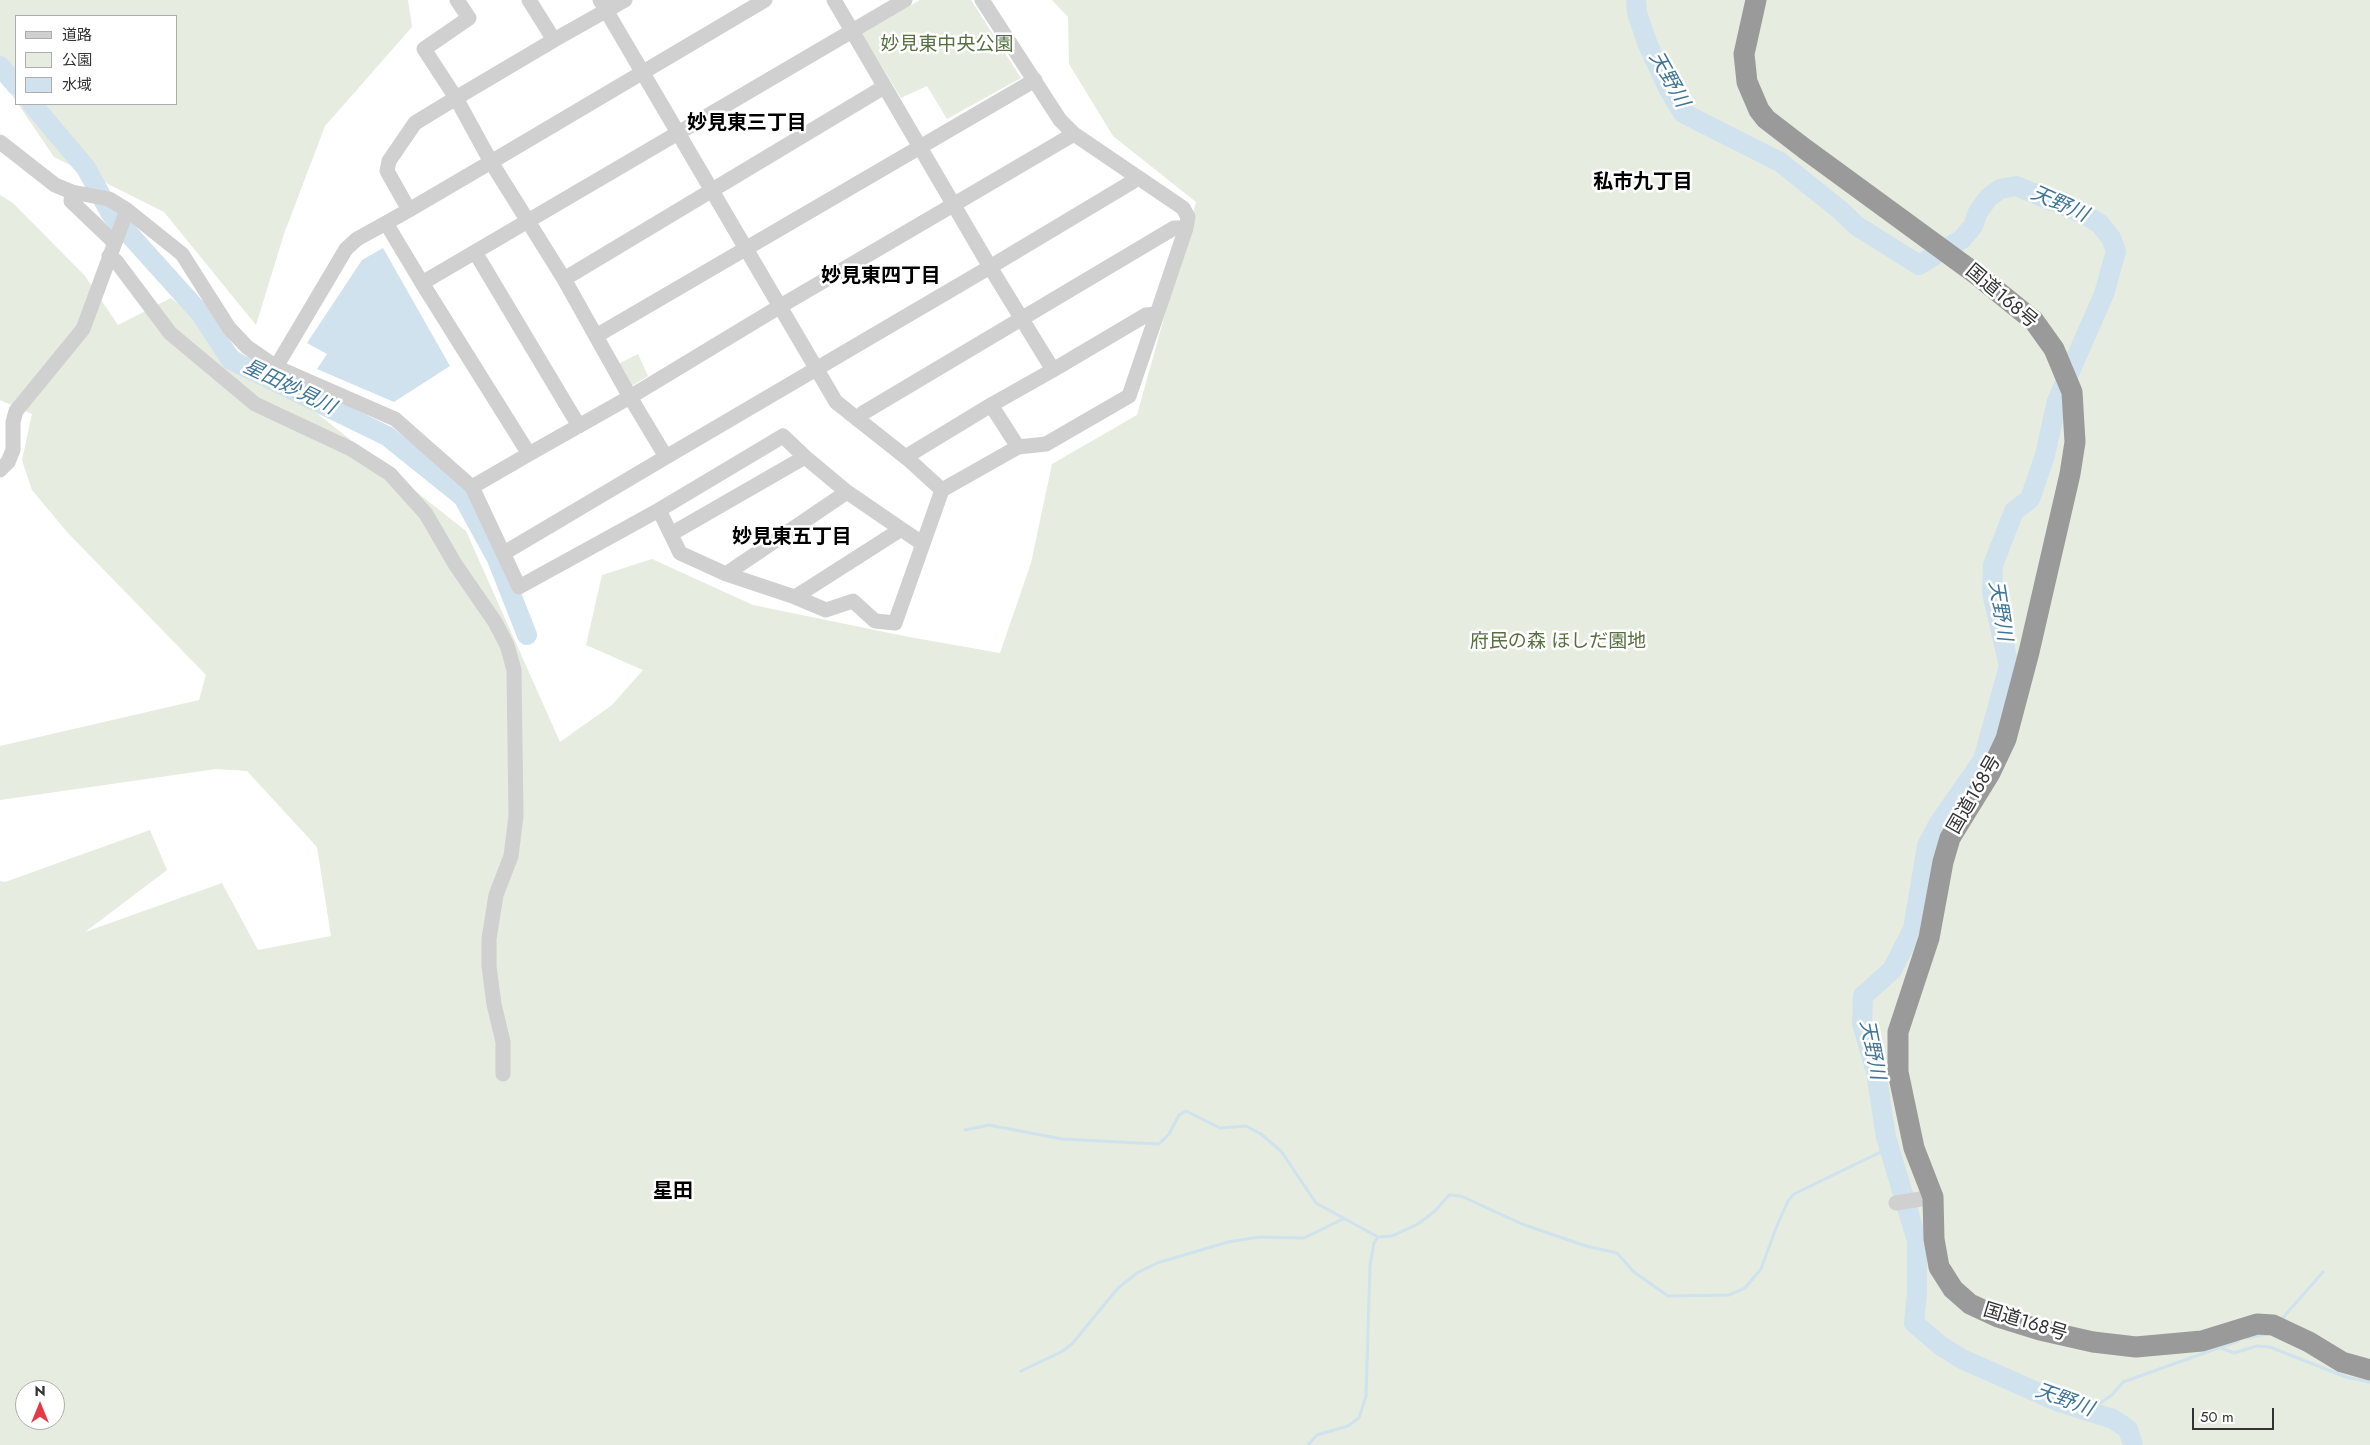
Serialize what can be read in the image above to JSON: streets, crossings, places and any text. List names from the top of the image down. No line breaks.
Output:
{"streets":{"highway":["国道168号"]},"districts":["妙見東三丁目","私市九丁目","妙見東四丁目","妙見東五丁目","星田"],"water":["天野川","星田妙見川"],"parks":["妙見東中央公園","府民の森 ほしだ園地"],"legend":["道路","公園","水域"],"scale_bar":"50 m","north":"top"}
